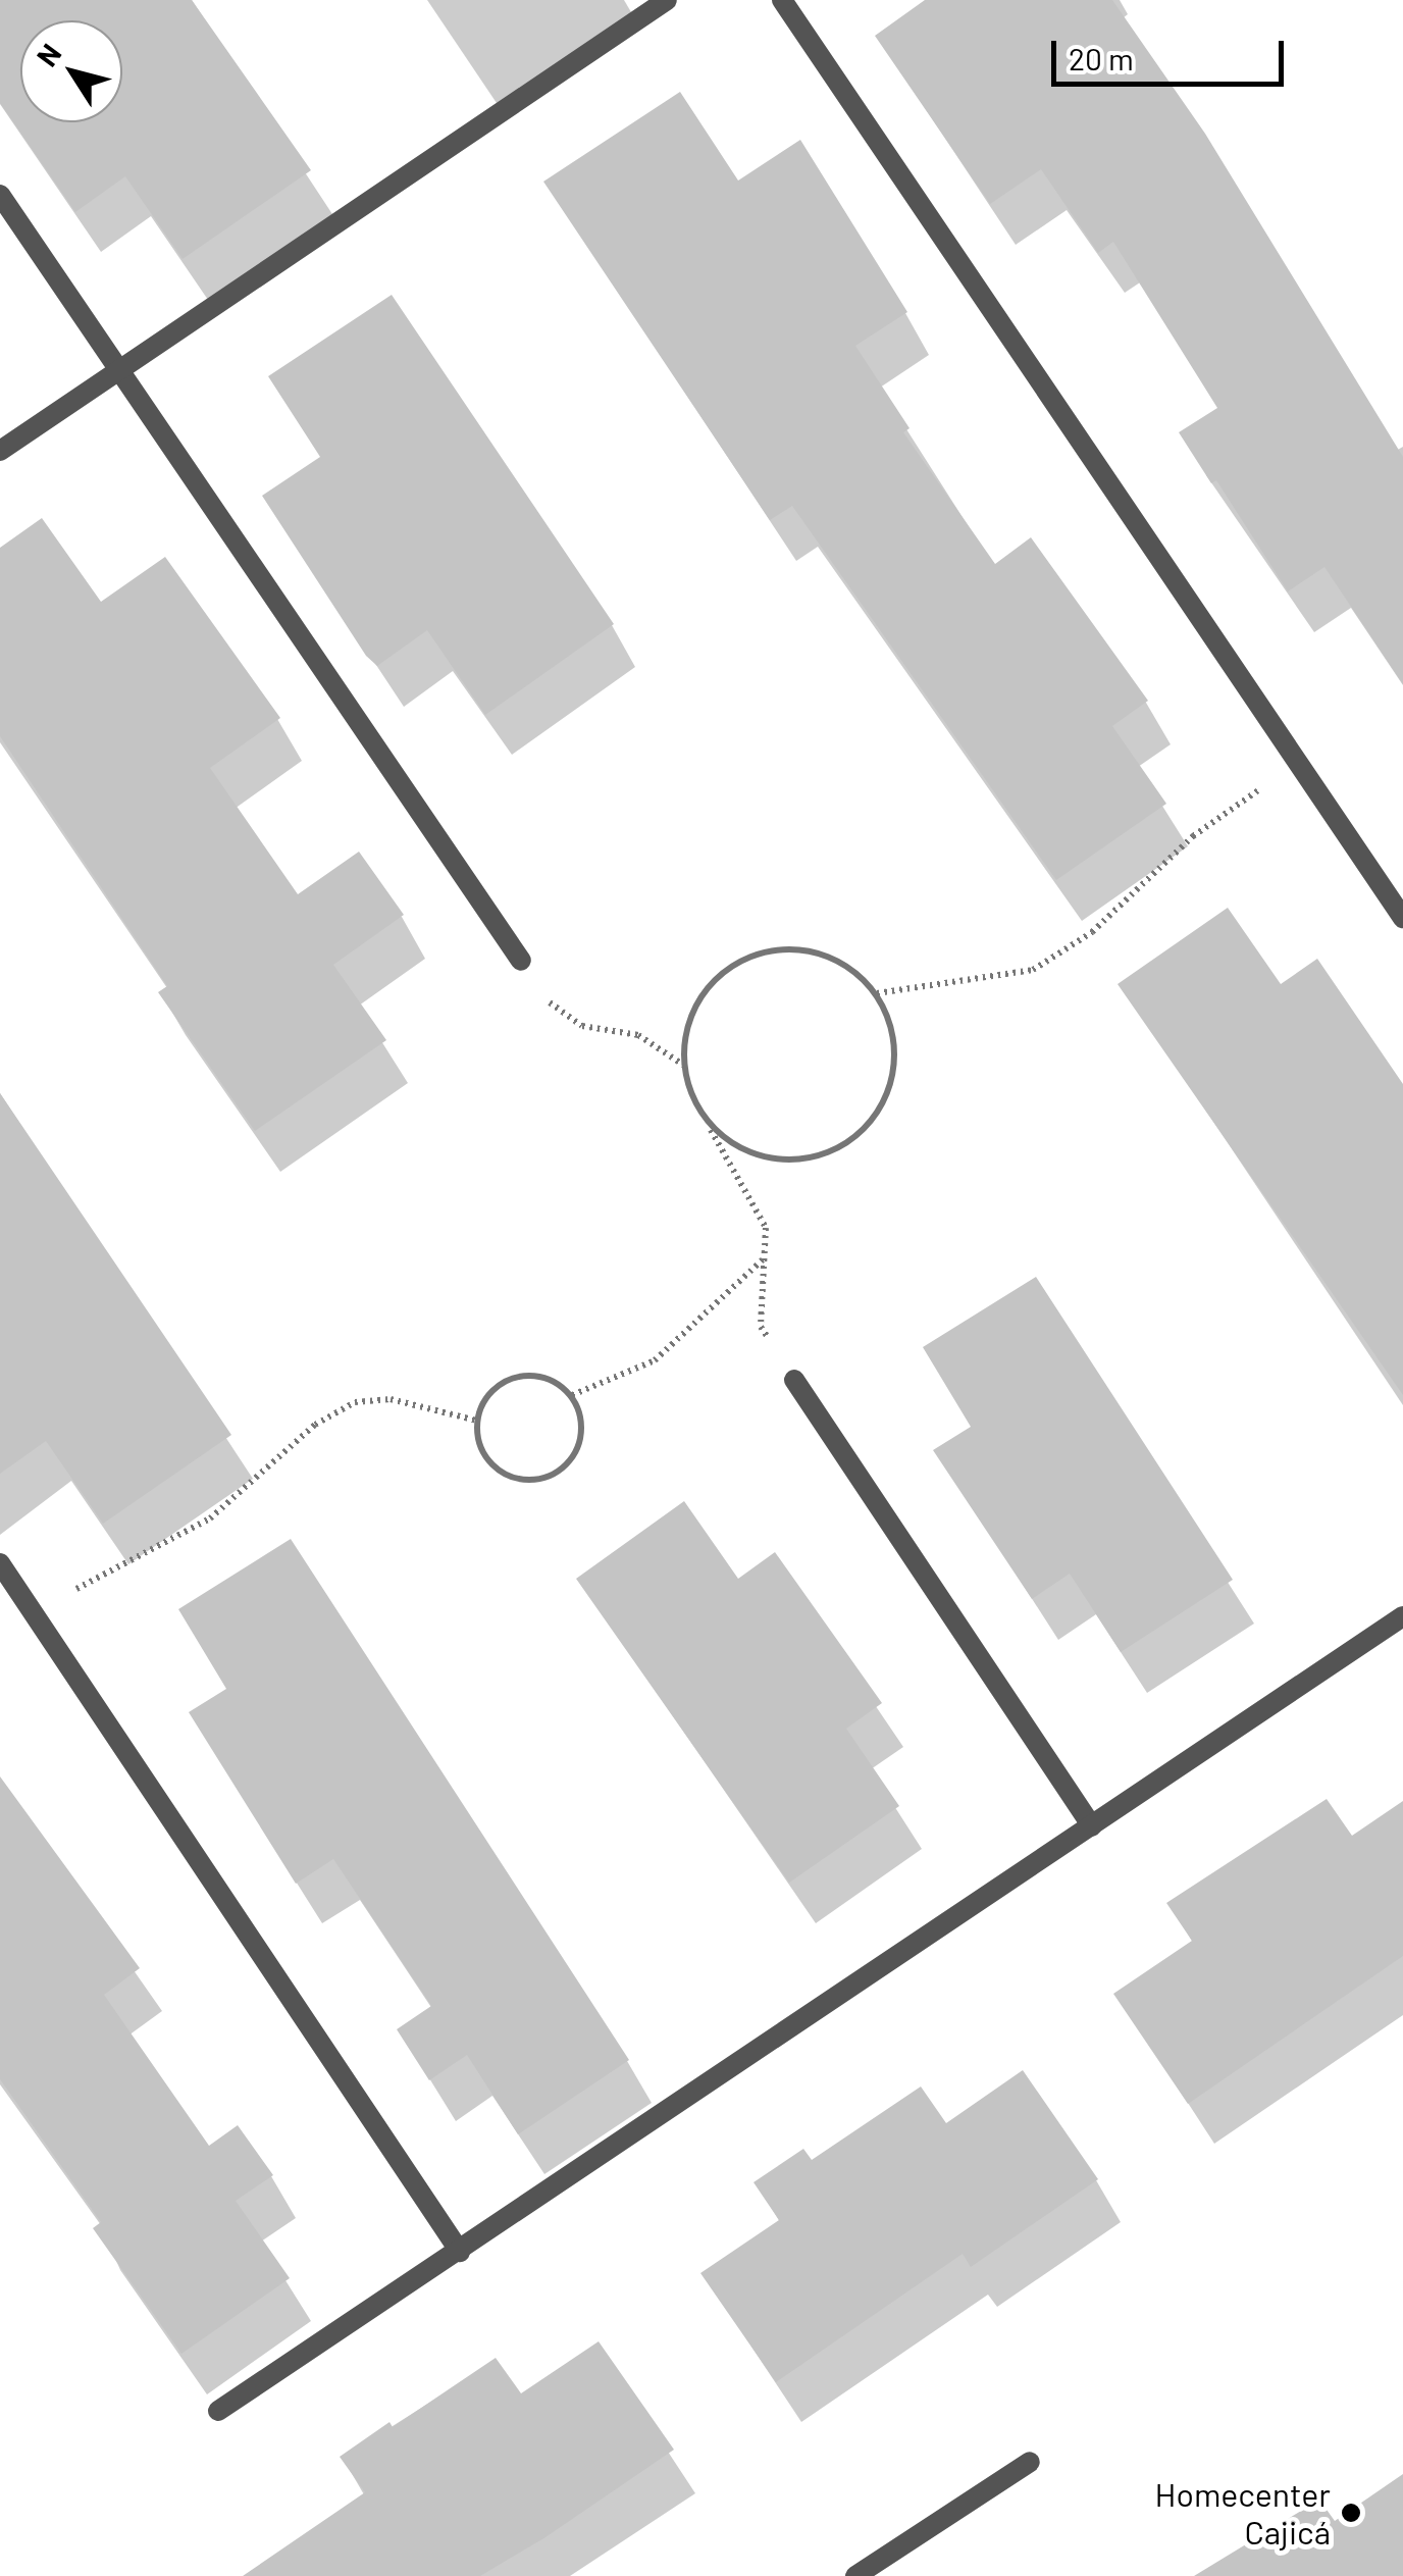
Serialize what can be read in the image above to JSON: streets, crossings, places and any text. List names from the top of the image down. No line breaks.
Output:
{"places":["Homecenter Cajicá"],"scale_bar":"20 m","north":"top left"}
